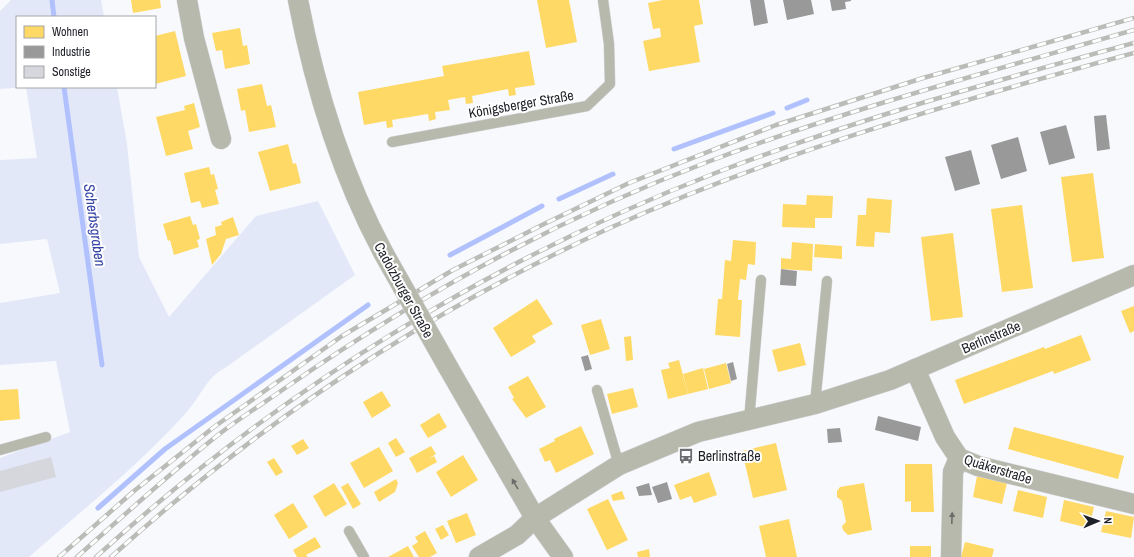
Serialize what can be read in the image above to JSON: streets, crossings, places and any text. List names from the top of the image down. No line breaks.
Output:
{"streets":{"street":["Cadolzburger Straße","Berlinstraße","Quäkerstraße"],"lane":["Königsberger Straße"]},"crossings":[["Cadolzburger Straße","Berlinstraße"],["Berlinstraße","Quäkerstraße"]],"one_way":["Cadolzburger Straße"],"water":["Scherbsgraben"],"places":{"bus stop":["Berlinstraße"]},"legend":["Wohnen","Industrie","Sonstige"],"north":"right"}
